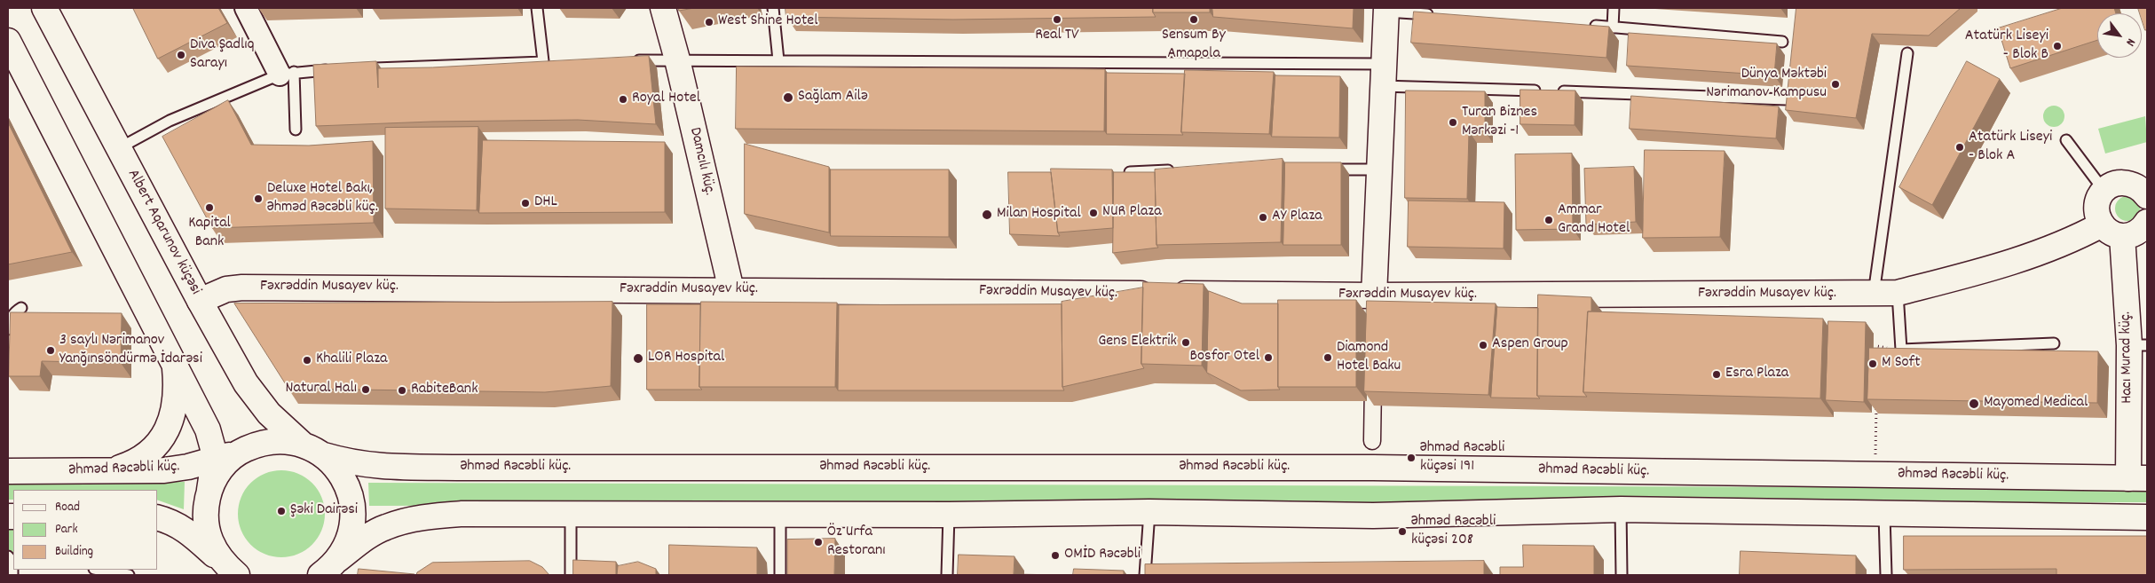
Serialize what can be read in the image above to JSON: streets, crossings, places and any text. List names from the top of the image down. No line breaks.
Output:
{"streets":{"main road":["Damcılı küç.","Albert Aqarunov küçəsi","Fəxrəddin Musayev küç.","Hacı Murad küç.","Əhməd Rəcəbli küç."]},"crossings":[["Damcılı küç.","Fəxrəddin Musayev küç."],["Albert Aqarunov küçəsi","Fəxrəddin Musayev küç."],["Hacı Murad küç.","Əhməd Rəcəbli küç."]],"places":["Real TV","Sensum By Amapola","West Shine Hotel","Atatürk Liseyi - Blok B","Diva Şadlıq Sarayı","Dünya Məktəbi Nərimanov Kampusu","Sağlam Ailə","Royal Hotel","Turan Biznes Mərkəzi -1","Atatürk Liseyi - Blok A","Deluxe Hotel Bakı, Əhməd Rəcəbli küç.","DHL","Kapital Bank","NUR Plaza","Milan Hospital","AY Plaza","Ammar Grand Hotel","Gens Elektrik","Aspen Group","3 saylı Nərimanov Yanğınsöndürmə İdarəsi","Bosfor Otel","Diamond Hotel Baku","LOR Hospital","Khalili Plaza","M Soft","Esra Plaza","Natural Halı","RabiteBank","Mayomed Medical","Əhməd Rəcəbli küçəsi 191","Şəki Dairəsi","Əhməd Rəcəbli küçəsi 208","Öz Urfa Restoranı","OMİD Rəcəbli"],"legend":["Road","Park","Building"],"north":"bottom right"}
